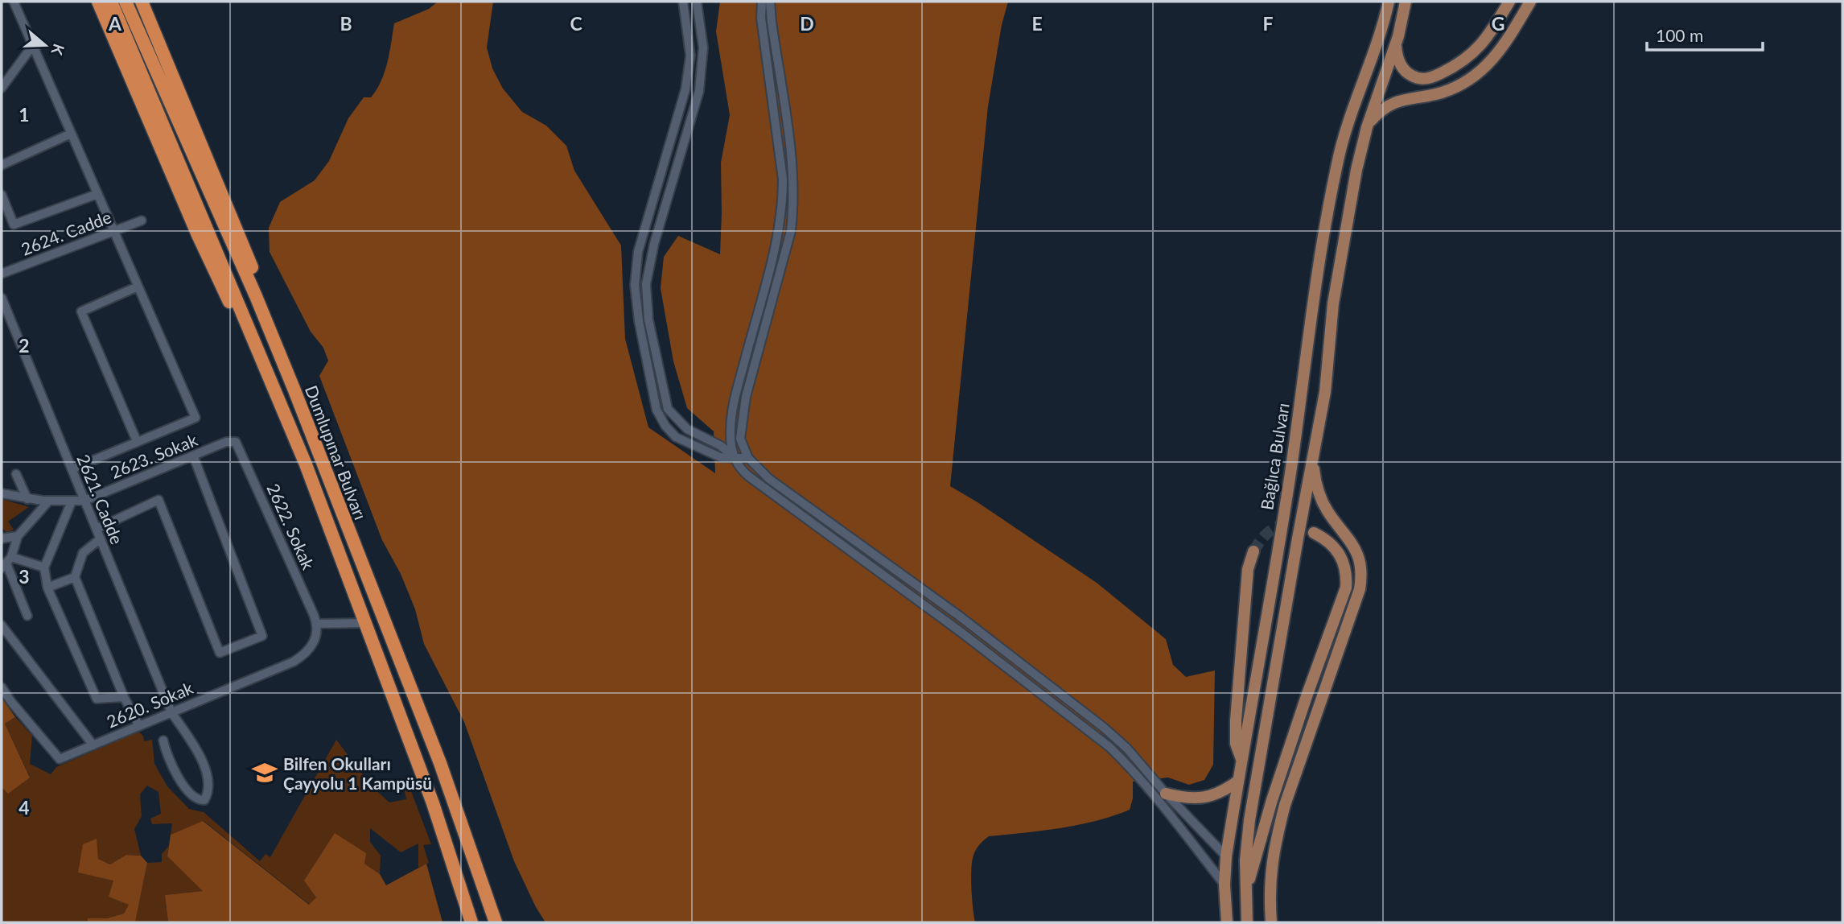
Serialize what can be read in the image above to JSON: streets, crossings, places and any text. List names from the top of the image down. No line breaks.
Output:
{"streets":{"highway":["Dumlupınar Bulvarı"],"main road":["Bağlıca Bulvarı"],"street":["2624. Cadde","2623. Sokak","2621. Cadde","2622. Sokak","2620. Sokak"]},"crossings":[["2623. Sokak","2621. Cadde"],["2623. Sokak","2622. Sokak"],["2621. Cadde","2620. Sokak"],["2622. Sokak","2620. Sokak"]],"places":{"school or university":["Bilfen Okulları Çayyolu 1 Kampüsü"]},"scale_bar":"100 m","north":"right","grid":{"columns":["A","B","C","D","E","F","G"],"rows":["1","2","3","4"]}}
